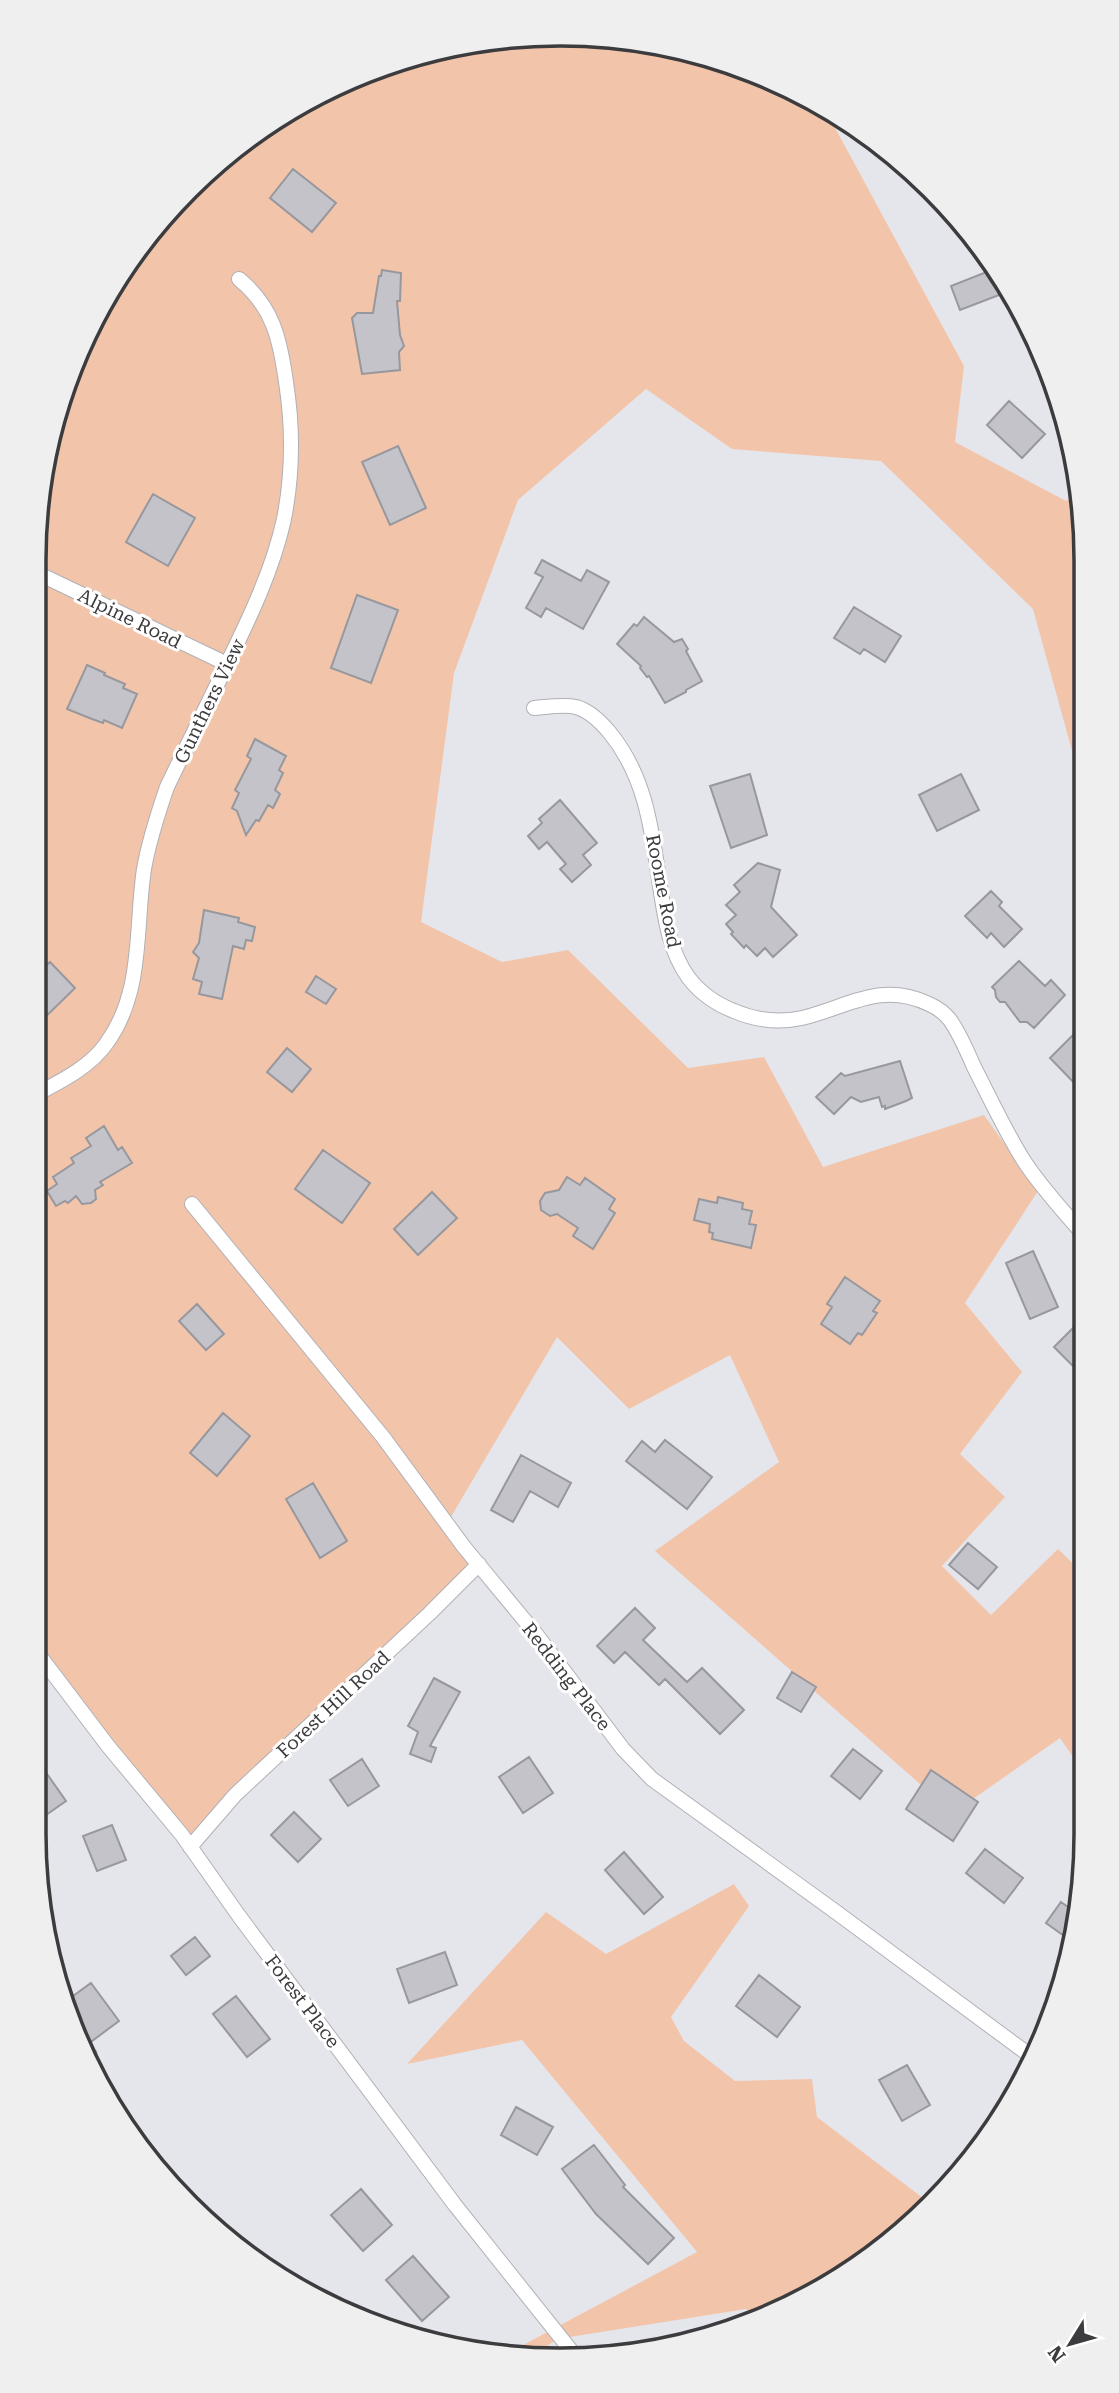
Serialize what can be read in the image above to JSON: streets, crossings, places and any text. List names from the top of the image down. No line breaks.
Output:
{"streets":{"street":["Alpine Road","Gunthers View","Roome Road","Redding Place","Forest Hill Road","Forest Place"]},"crossings":[["Alpine Road","Gunthers View"],["Redding Place","Forest Hill Road"],["Forest Hill Road","Forest Place"]],"north":"bottom left"}
